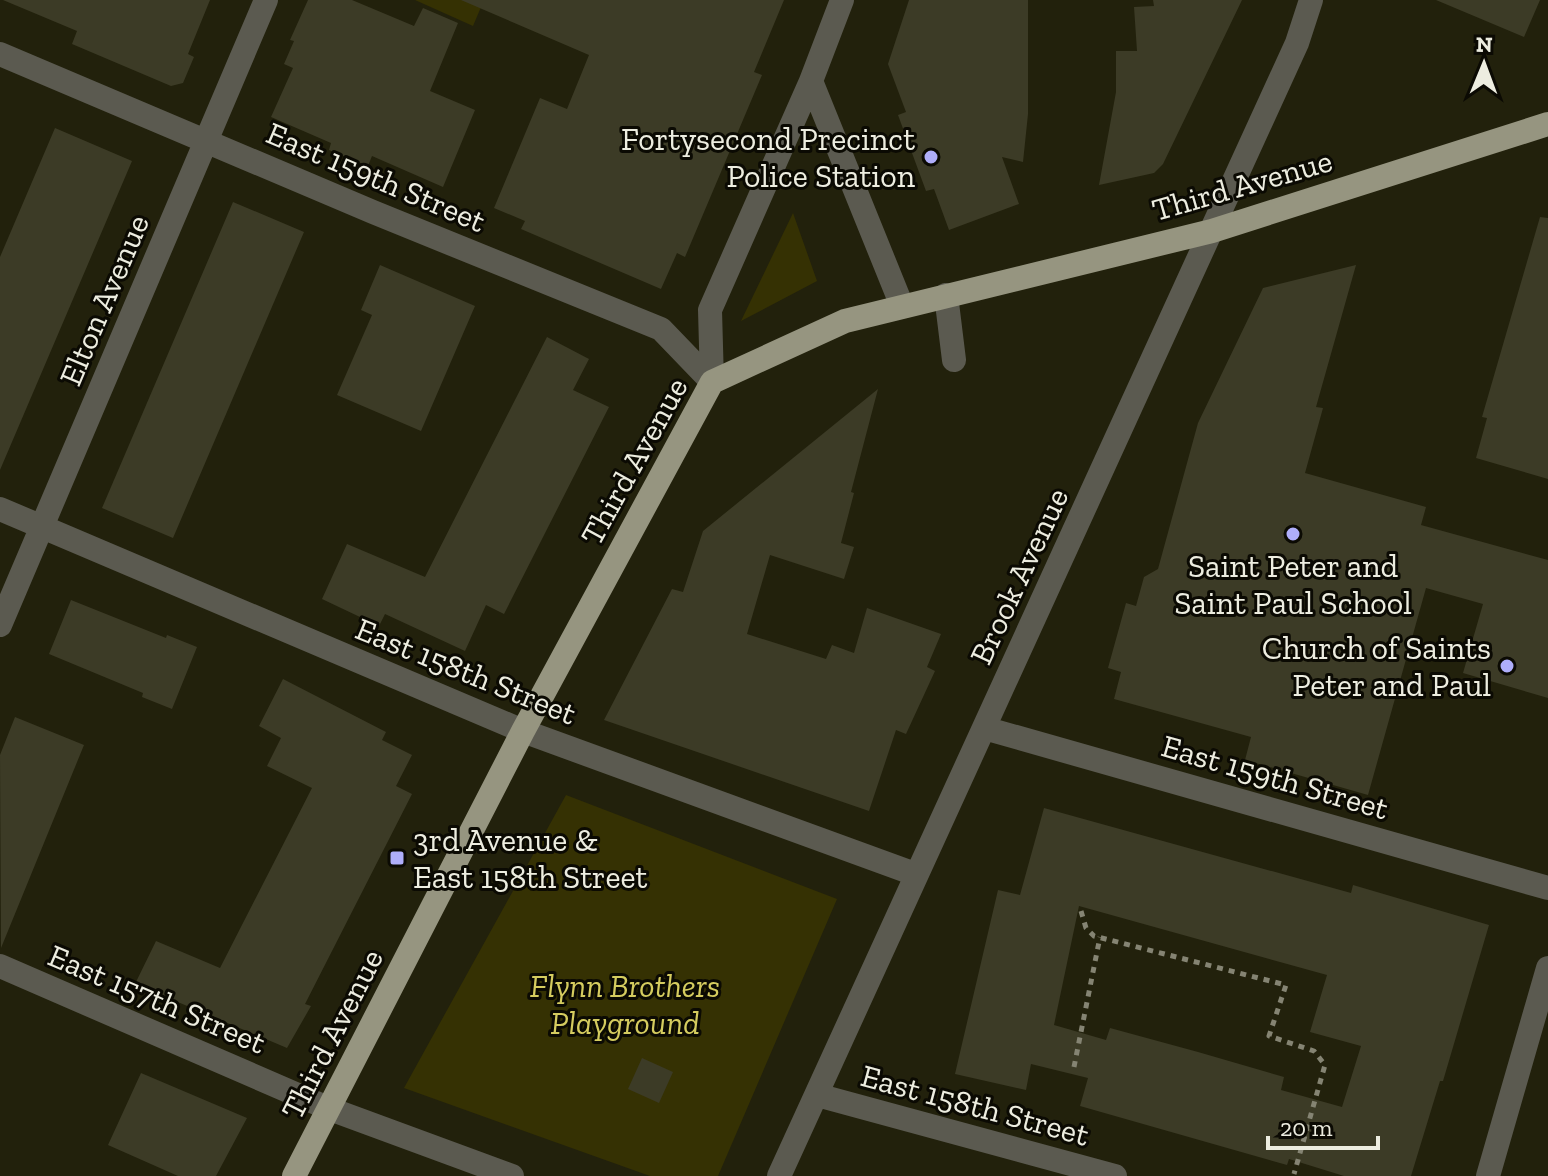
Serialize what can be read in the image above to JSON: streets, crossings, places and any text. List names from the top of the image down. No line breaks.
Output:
{"streets":{"main road":["Third Avenue"],"street":["East 159th Street","Elton Avenue","Brook Avenue","East 158th Street","East 157th Street"]},"crossings":[["East 159th Street","Third Avenue"],["East 159th Street","Elton Avenue"],["East 159th Street","Brook Avenue"],["Third Avenue","Brook Avenue"],["Third Avenue","East 158th Street"],["Third Avenue","East 157th Street"],["Elton Avenue","East 158th Street"],["Brook Avenue","East 158th Street"]],"parks":["Flynn Brothers Playground"],"places":{"other":["Fortysecond Precinct Police Station","Saint Peter and Saint Paul School","Church of Saints Peter and Paul"],"transit":["3rd Avenue & East 158th Street"]},"scale_bar":"20 m","north":"top"}
